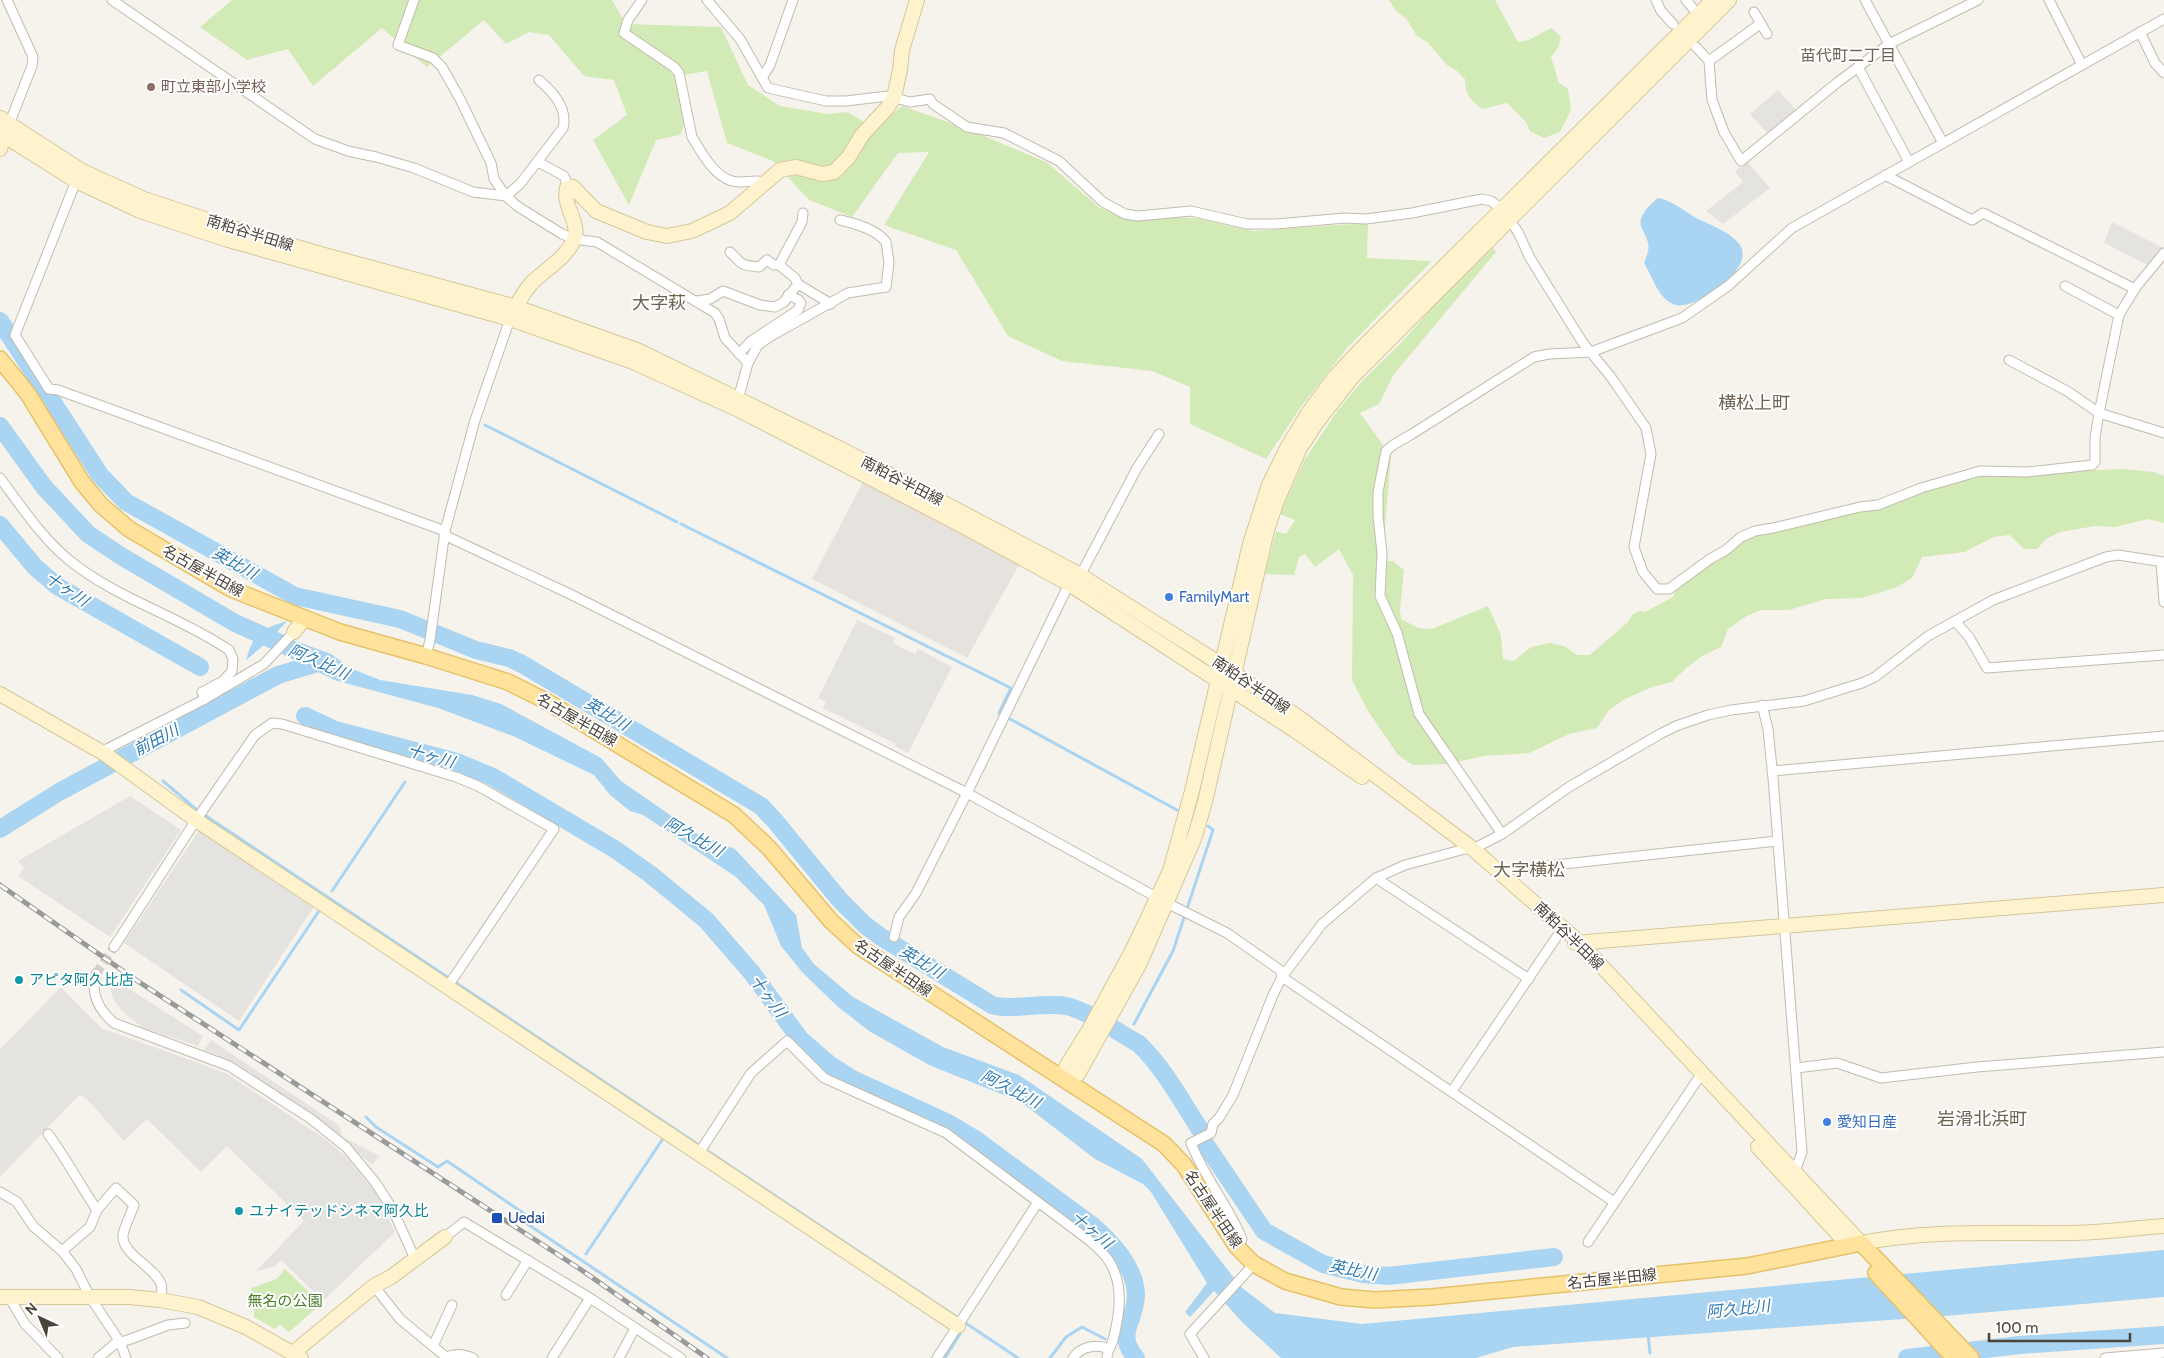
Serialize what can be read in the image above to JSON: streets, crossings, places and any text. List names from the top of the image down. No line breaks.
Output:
{"streets":{"main road":["南粕谷半田線","名古屋半田線"]},"crossings":[["南粕谷半田線","名古屋半田線"]],"districts":["苗代町二丁目","大字萩","横松上町","大字横松","岩滑北浜町"],"water":["英比川","十ヶ川","阿久比川","前田川"],"parks":["無名の公園"],"places":{"other":["町立東部小学校","FamilyMart","アピタ阿久比店","愛知日産","ユナイテッドシネマ阿久比"],"transit":["Uedai"]},"scale_bar":"100 m","north":"top left"}
